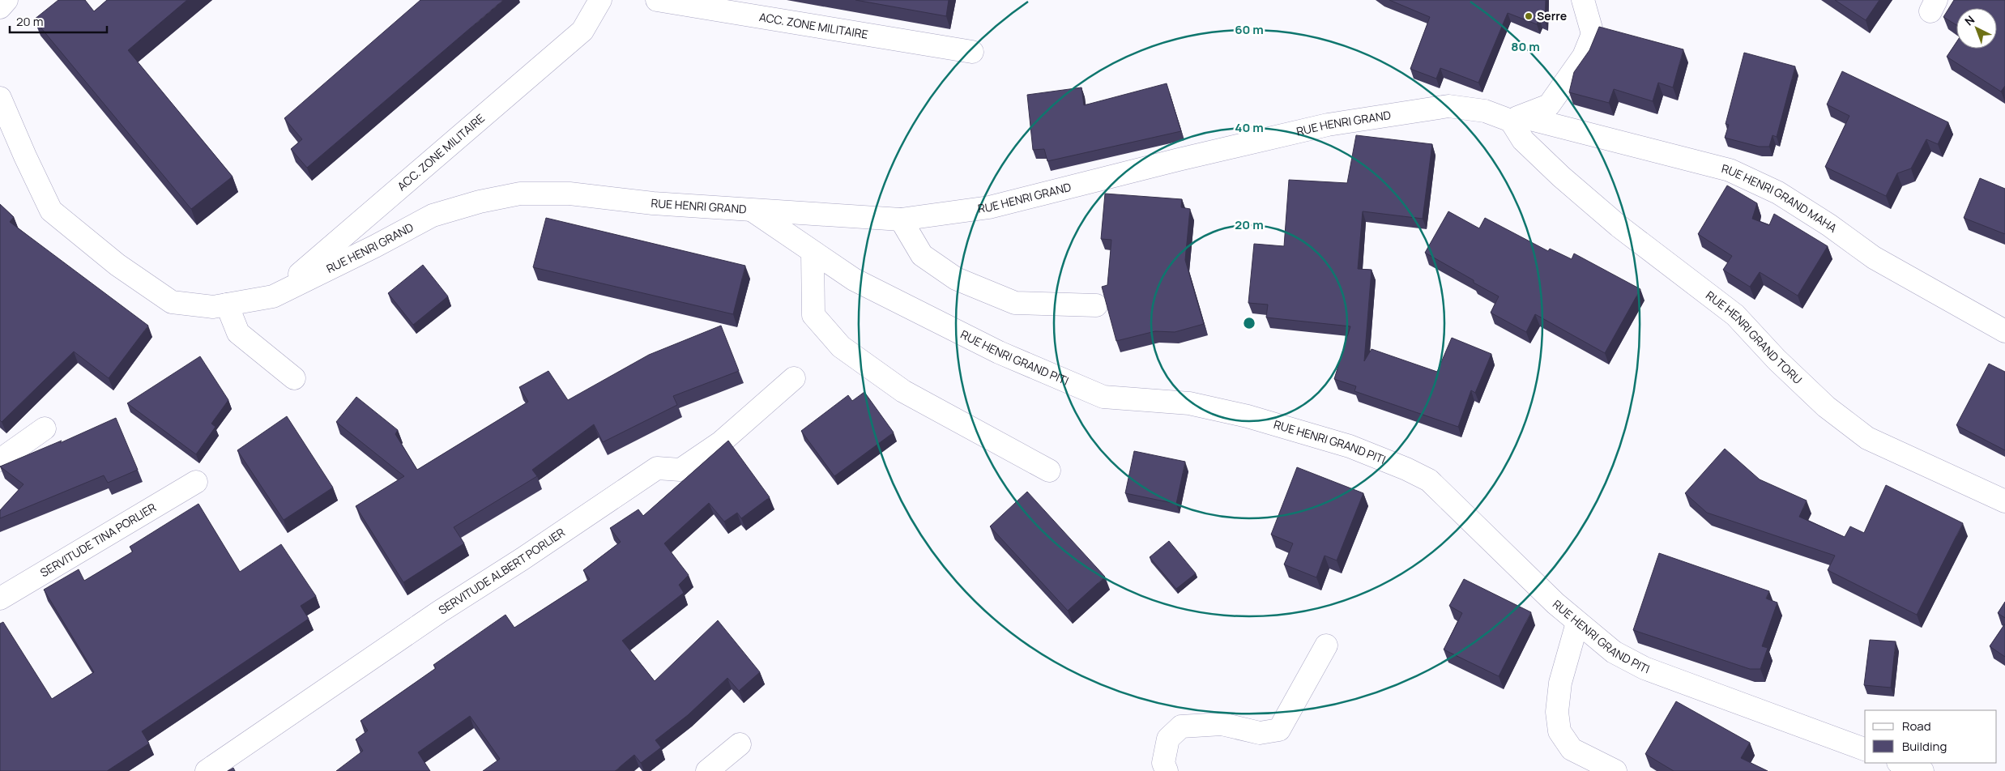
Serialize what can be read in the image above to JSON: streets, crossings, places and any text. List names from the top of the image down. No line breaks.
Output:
{"streets":{"street":["ACC. ZONE MILITAIRE","RUE HENRI GRAND","RUE HENRI GRAND MAHA","RUE HENRI GRAND TORU","RUE HENRI GRAND PITI","SERVITUDE TINA PORLIER","SERVITUDE ALBERT PORLIER"]},"crossings":[["ACC. ZONE MILITAIRE","RUE HENRI GRAND"],["RUE HENRI GRAND","RUE HENRI GRAND MAHA"],["RUE HENRI GRAND","RUE HENRI GRAND TORU"],["RUE HENRI GRAND","RUE HENRI GRAND PITI"],["RUE HENRI GRAND MAHA","RUE HENRI GRAND TORU"]],"places":["Serre"],"legend":["Road","Building"],"scale_bar":"20 m","north":"top left","rings":["60 m","80 m","40 m","20 m"]}
